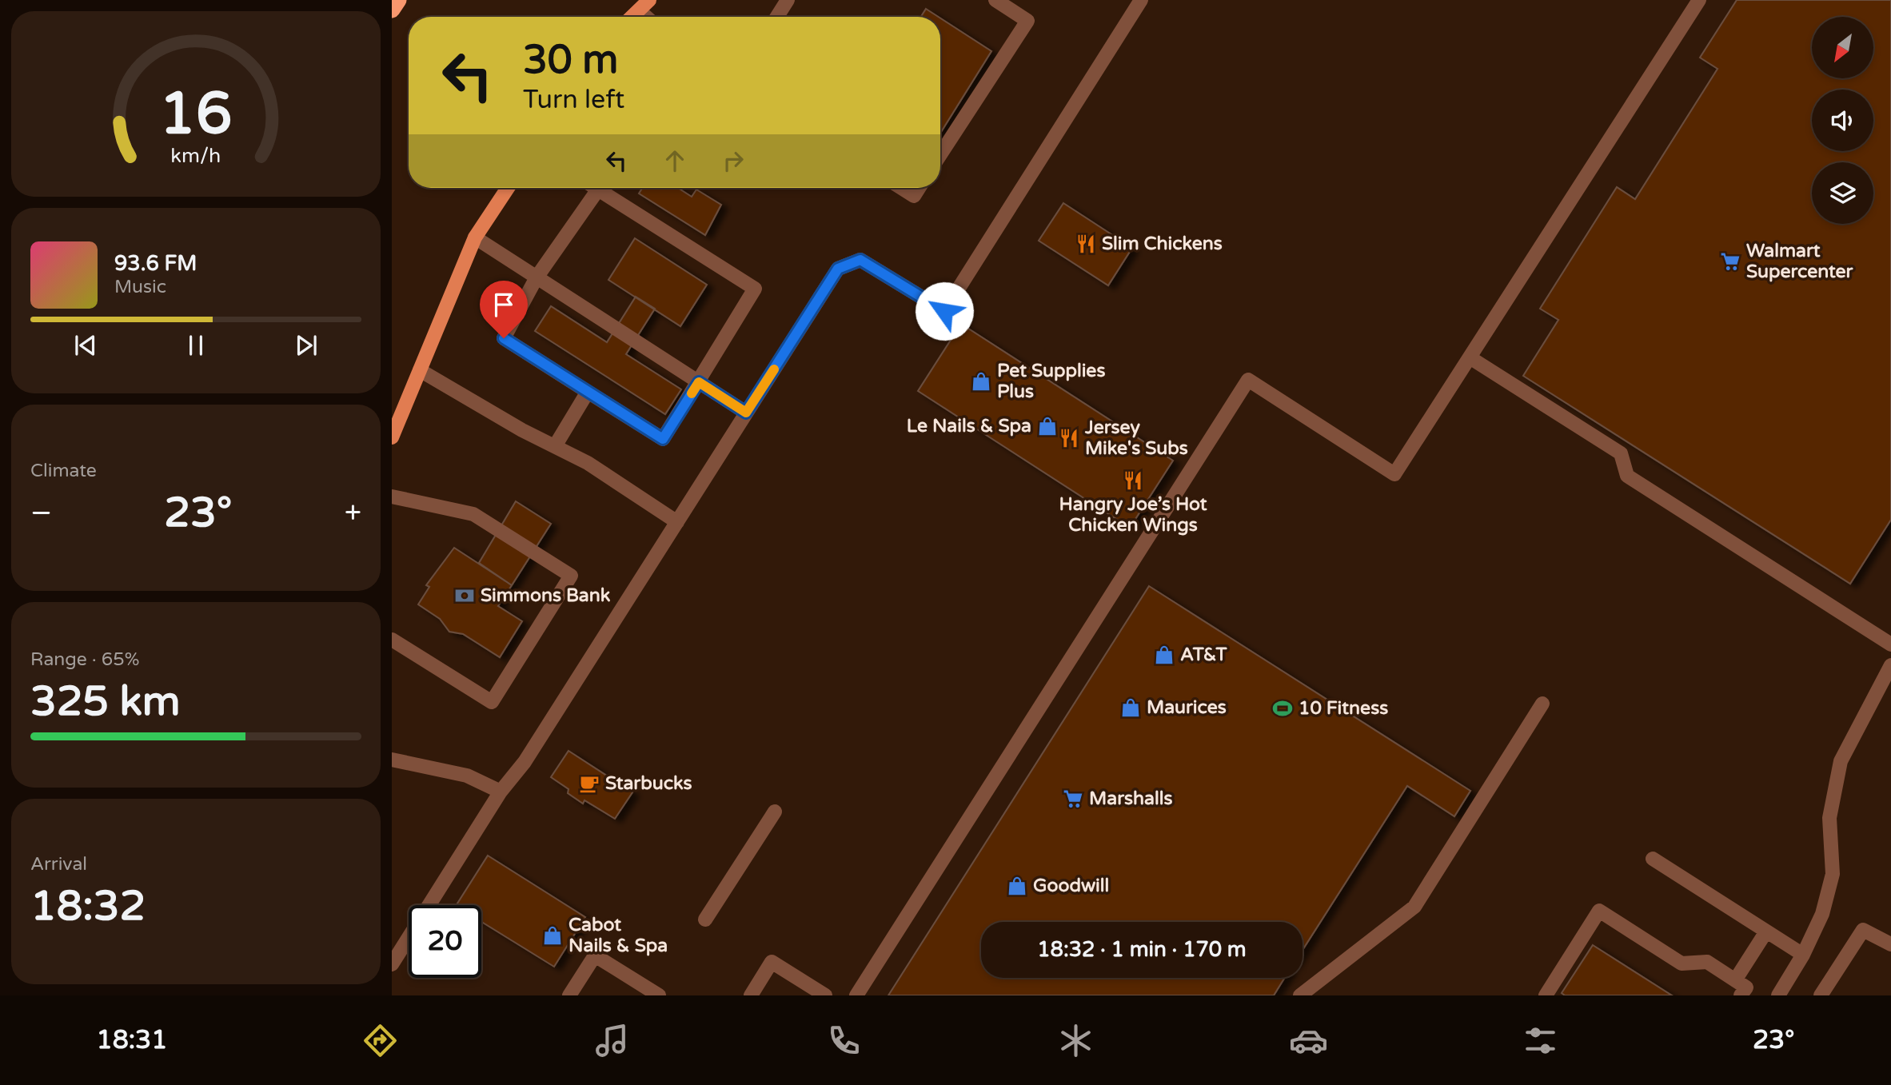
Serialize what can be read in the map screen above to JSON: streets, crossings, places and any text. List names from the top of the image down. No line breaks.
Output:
{"places":{"restaurant":["Slim Chickens","Jersey Mike's Subs","Hangry Joe’s Hot Chicken Wings"],"supermarket":["Walmart Supercenter","Marshalls"],"shop":["Pet Supplies Plus","Le Nails & Spa","AT&T","Maurices","Goodwill","Cabot Nails & Spa"],"bank":["Simmons Bank"],"sports":["10 Fitness"],"cafe":["Starbucks"]},"north":"bottom left","page":{"turn":["30 m","Turn left"],"song":["93.6 FM","Music"],"tile":["Climate",["Range · 65%","325 km"],["Arrival","18:32"]],"heat":["−","23°","+"],"limit":"20","trip":"18:32 · 1 min · 170 m","tabs":["18:31","23°"],"gauge":["16","km/h"]}}
